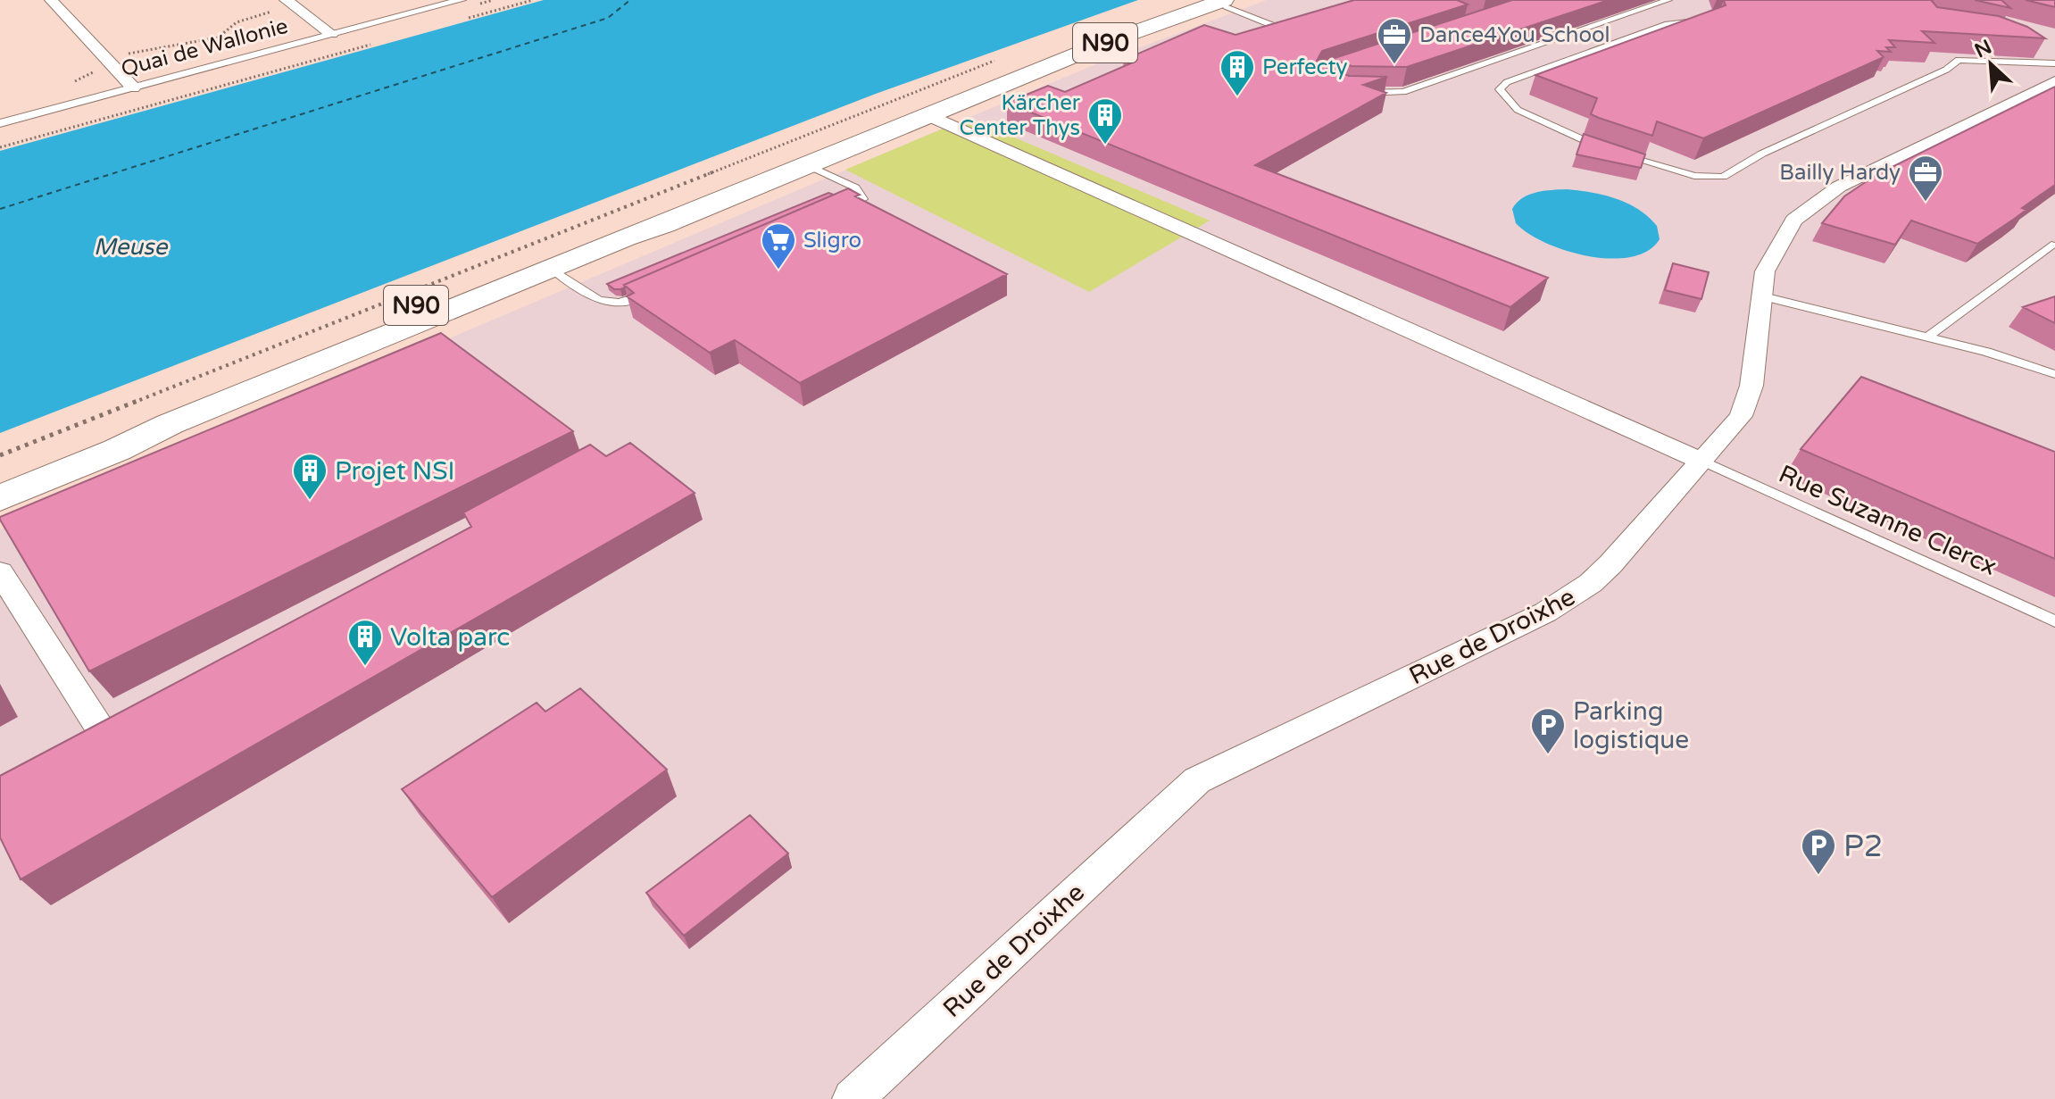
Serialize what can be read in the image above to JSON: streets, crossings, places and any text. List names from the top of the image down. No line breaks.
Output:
{"streets":{"main road":["N90"],"street":["Quai de Wallonie","Rue de Droixhe"],"lane":["Rue Suzanne Clercx"]},"crossings":[["Rue Suzanne Clercx","Rue de Droixhe"]],"water":["Meuse"],"places":{"office":["Dance4You School","Bailly Hardy"],"building":["Perfecty","Kärcher Center Thys","Projet NSI","Volta parc"],"supermarket":["Sligro"],"parking":["Parking logistique","P2"]},"north":"top left"}
